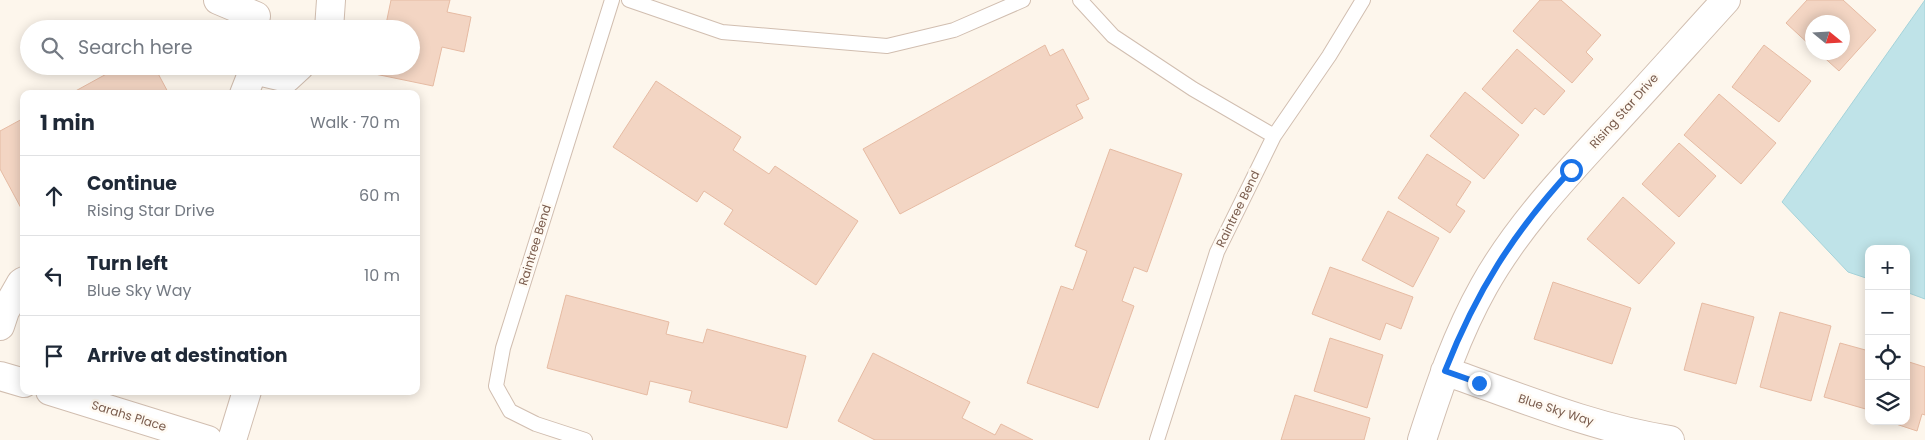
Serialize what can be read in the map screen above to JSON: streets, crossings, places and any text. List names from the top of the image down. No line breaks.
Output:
{"streets":{"street":["Rising Star Drive","Blue Sky Way","Sarahs Place"],"lane":["Raintree Bend"]},"crossings":[["Rising Star Drive","Blue Sky Way"]],"north":"right","page":{"search":"Search here","heading":["1 min","Walk · 70 m"],"list":[["Continue","Rising Star Drive","60 m"],["Turn left","Blue Sky Way","10 m"],"Arrive at destination"],"map_buttons":["+","−"]}}
